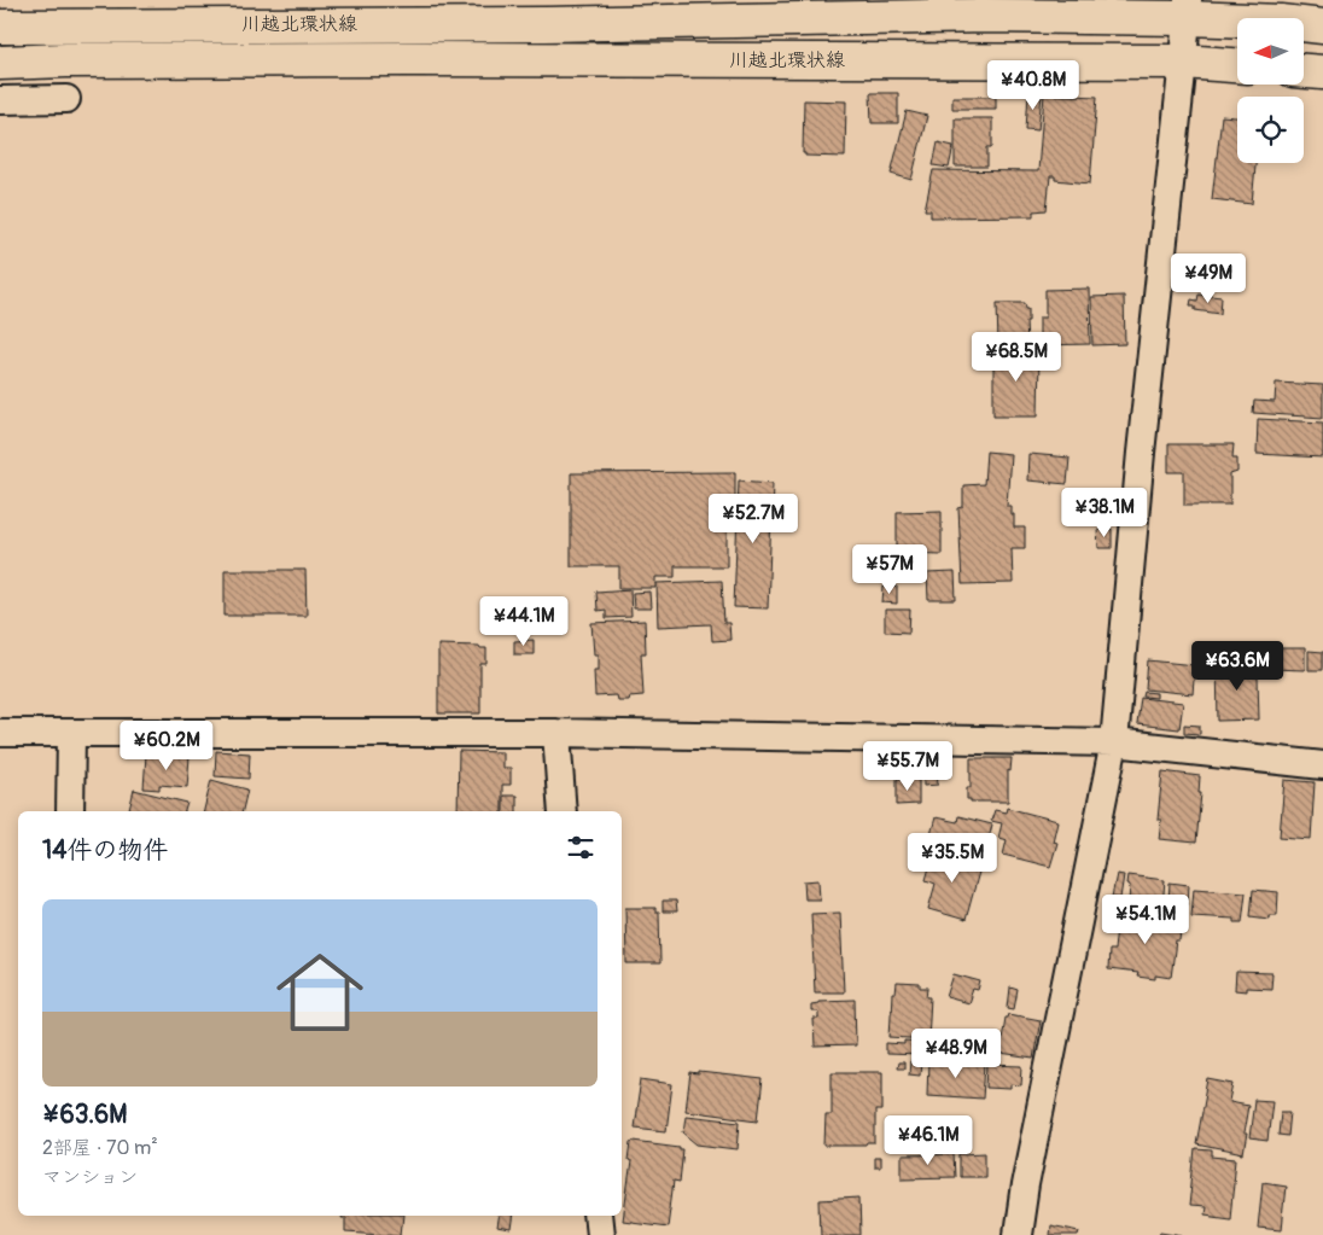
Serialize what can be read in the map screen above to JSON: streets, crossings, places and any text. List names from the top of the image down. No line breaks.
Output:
{"streets":{"main road":["川越北環状線"]},"north":"left","page":{"price":["¥40.8M","¥49M","¥68.5M","¥38.1M","¥52.7M","¥57M","¥44.1M","¥63.6M","¥60.2M","¥55.7M","¥35.5M","¥54.1M","¥48.9M","¥46.1M"],"heading":"14件の物件","list":[{"name":"¥63.6M","note":"2部屋 · 70 m² · マンション"}]}}
